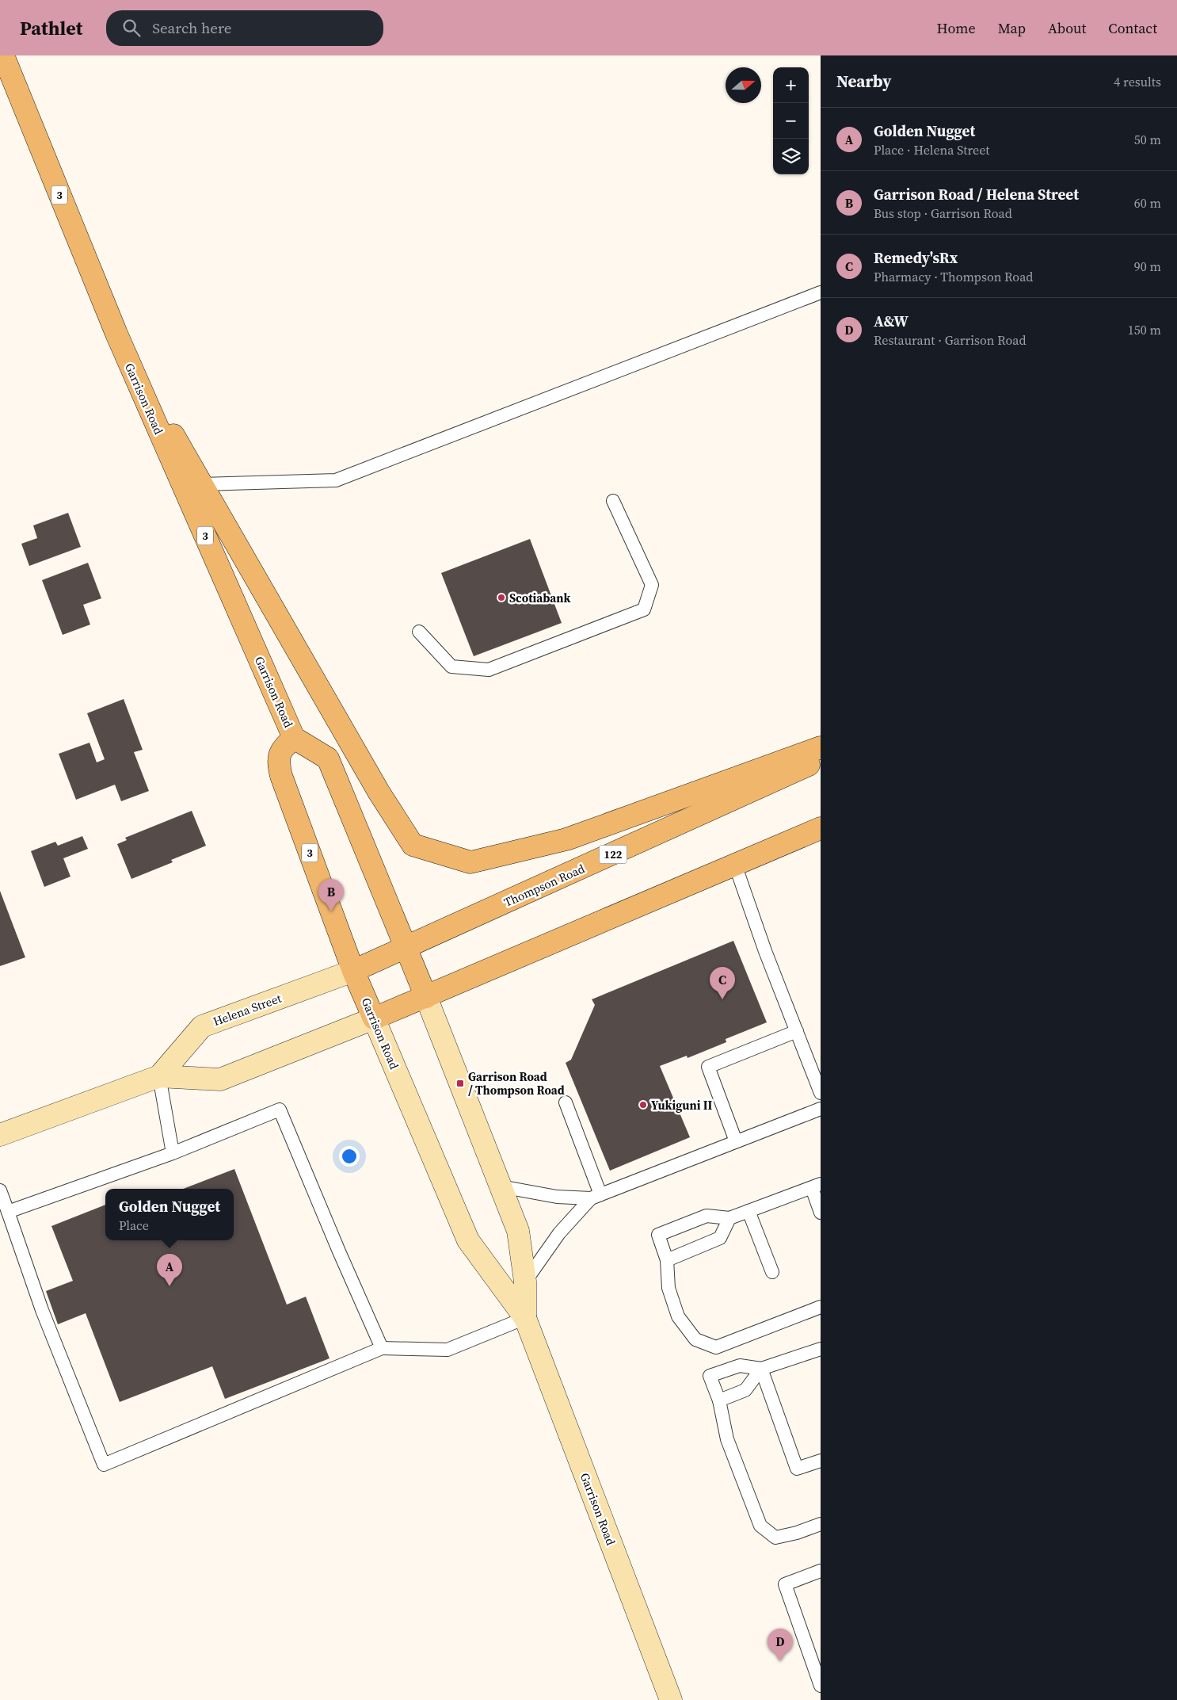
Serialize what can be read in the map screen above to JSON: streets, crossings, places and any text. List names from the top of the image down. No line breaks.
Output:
{"streets":{"main road":["3","Garrison Road","122","Thompson Road","Helena Street"]},"crossings":[["Garrison Road","122"],["Garrison Road","Thompson Road"],["Garrison Road","Helena Street"],["122","Helena Street"],["Thompson Road","Helena Street"]],"places":{"other":["Scotiabank","Yukiguni II"],"transit":["Garrison Road / Thompson Road"]},"north":"right","page":{"header":"Pathlet","search":"Search here","nav":["Home","Map","About","Contact"],"heading":["Nearby","4 results"],"map_buttons":["+","−"],"list":[{"mark":"A","name":"Golden Nugget","note":"Place · Helena Street","value":"50 m"},{"mark":"B","name":"Garrison Road / Helena Street","note":"Bus stop · Garrison Road","value":"60 m"},{"mark":"C","name":"Remedy'sRx","note":"Pharmacy · Thompson Road","value":"90 m"},{"mark":"D","name":"A&W","note":"Restaurant · Garrison Road","value":"150 m"}],"pins":["B","C","A","D"],"popup":["Golden Nugget","Place"]}}
